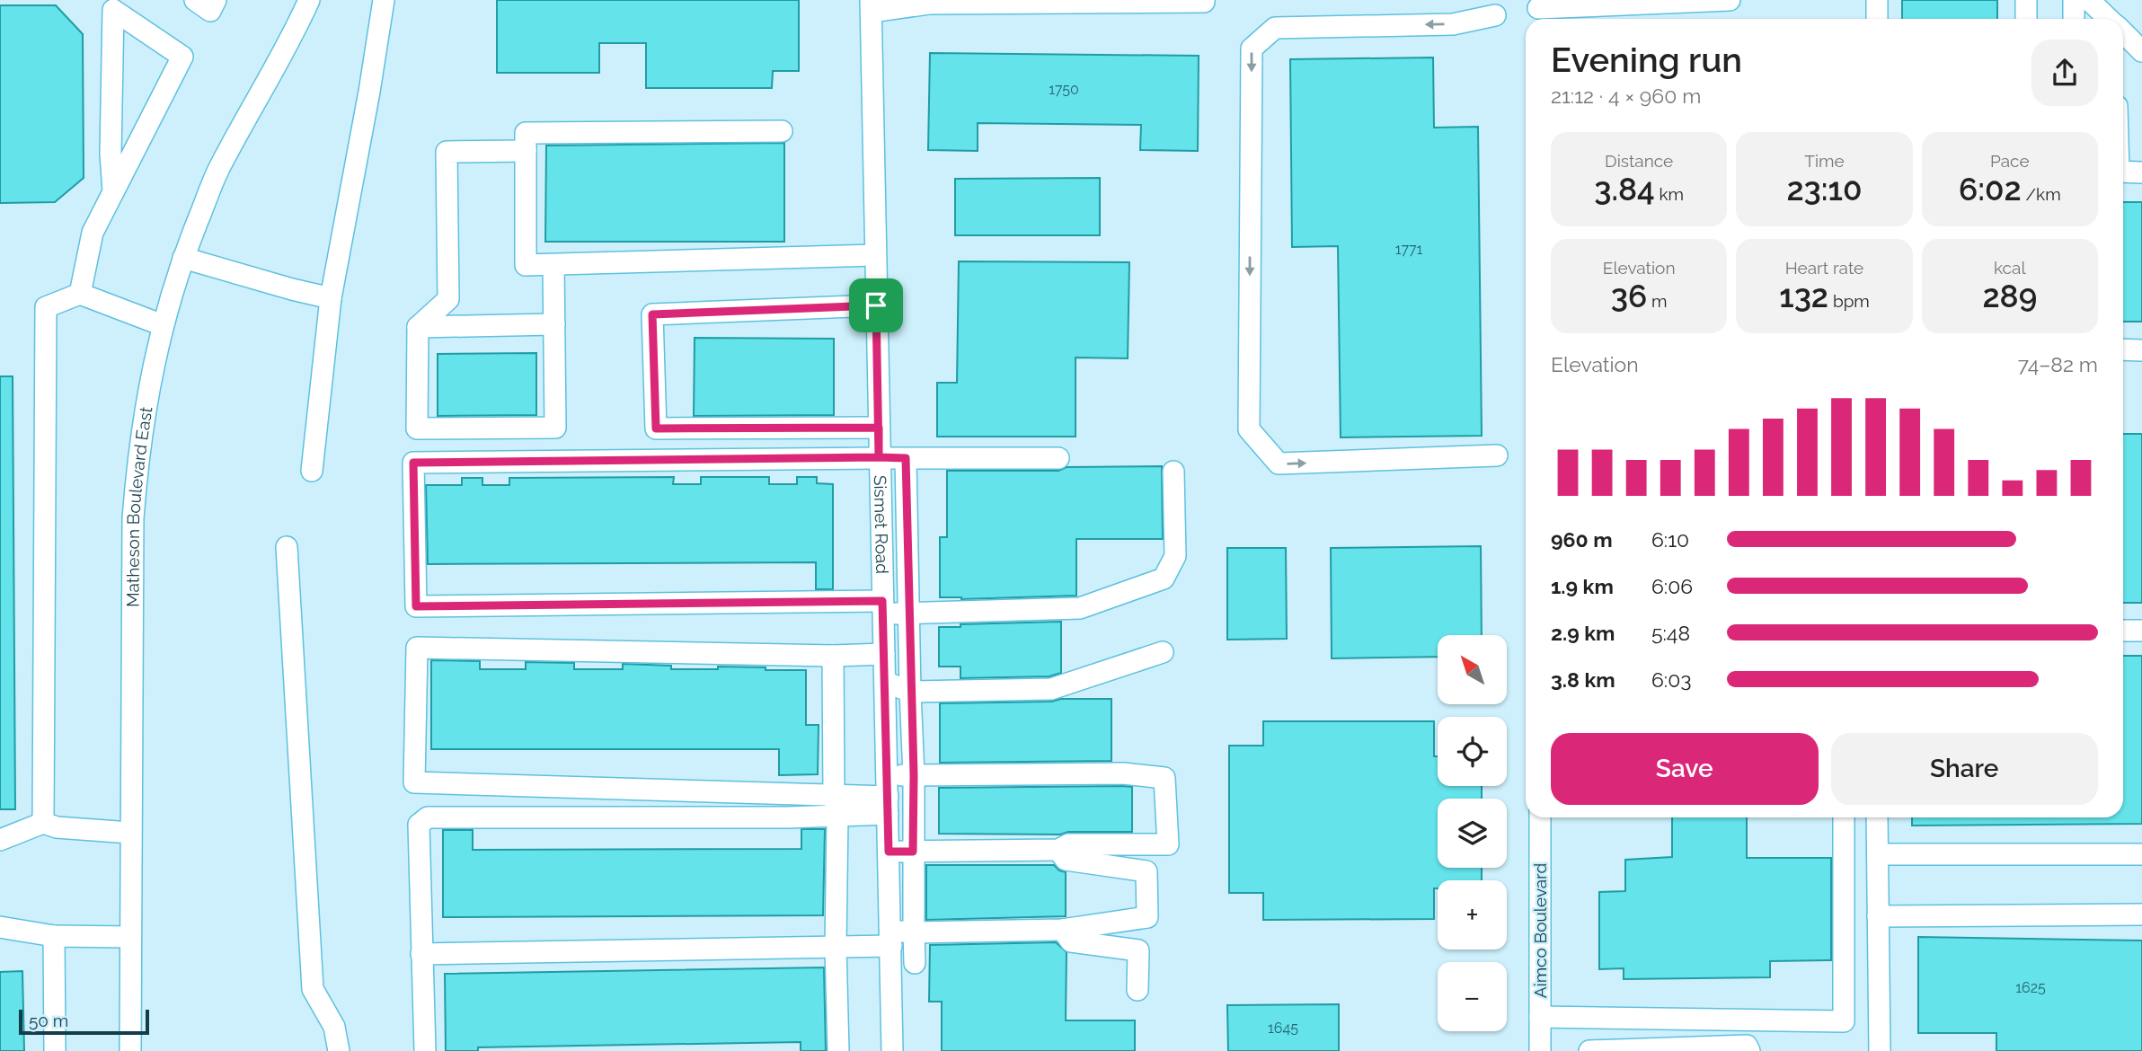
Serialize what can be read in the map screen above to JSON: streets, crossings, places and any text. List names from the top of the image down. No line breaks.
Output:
{"streets":{"street":["Matheson Boulevard East","Sismet Road","Aimco Boulevard"]},"house_numbers":["1750","1771","1625","1645"],"scale_bar":"50 m","north":"top left","page":{"heading":["Evening run","21:12 · 4 × 960 m"],"stats":[["Distance","3.84 km"],["Time","23:10"],["Pace","6:02 /km"],["Elevation","36 m"],["Heart rate","132 bpm"],["kcal","289"]],"chart":["Elevation","74–82 m"],"list":[{"name":"960 m","note":"6:10"},{"name":"1.9 km","note":"6:06"},{"name":"2.9 km","note":"5:48"},{"name":"3.8 km","note":"6:03"}],"map_buttons":["+","−"],"buttons":["Save","Share"],"scale":"50 m"}}
